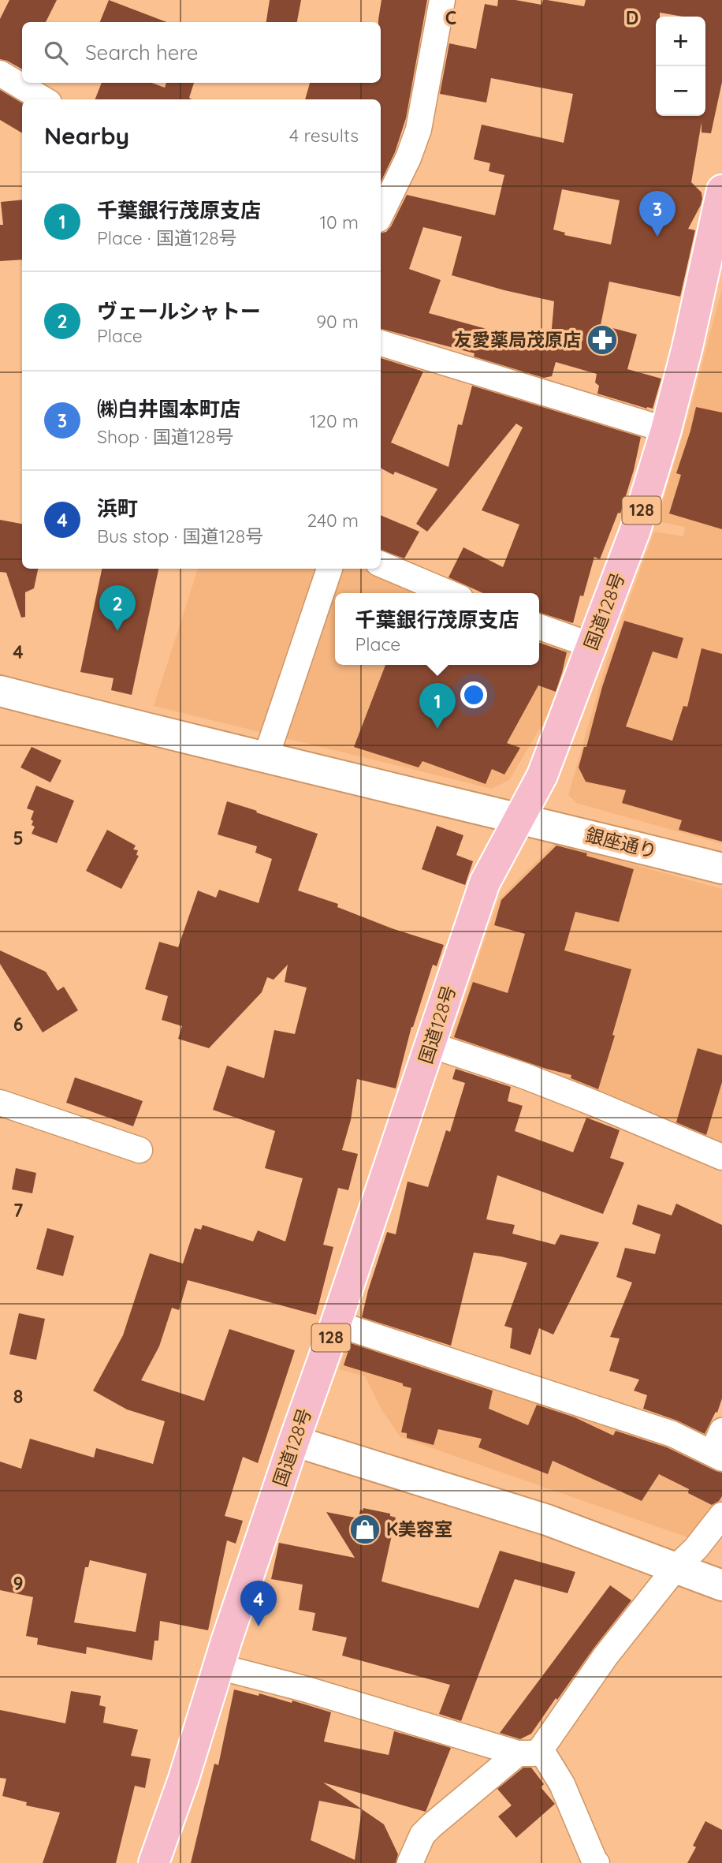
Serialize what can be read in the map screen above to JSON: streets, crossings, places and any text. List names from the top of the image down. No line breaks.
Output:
{"streets":{"highway":["128","国道128号"],"street":["銀座通り"]},"crossings":[["国道128号","銀座通り"]],"places":{"pharmacy":["友愛薬局茂原店"],"shop":["K美容室"]},"page":{"map_buttons":["+","−"],"search":"Search here","heading":["Nearby","4 results"],"list":[{"mark":"1","name":"千葉銀行茂原支店","note":"Place · 国道128号","value":"10 m"},{"mark":"2","name":"ヴェールシャトー","note":"Place","value":"90 m"},{"mark":"3","name":"㈱白井園本町店","note":"Shop · 国道128号","value":"120 m"},{"mark":"4","name":"浜町","note":"Bus stop · 国道128号","value":"240 m"}],"pins":["3","2","1","4"],"popup":["千葉銀行茂原支店","Place"]},"grid":{"columns":["C","D"],"rows":["4","5","6","7","8","9"]}}
